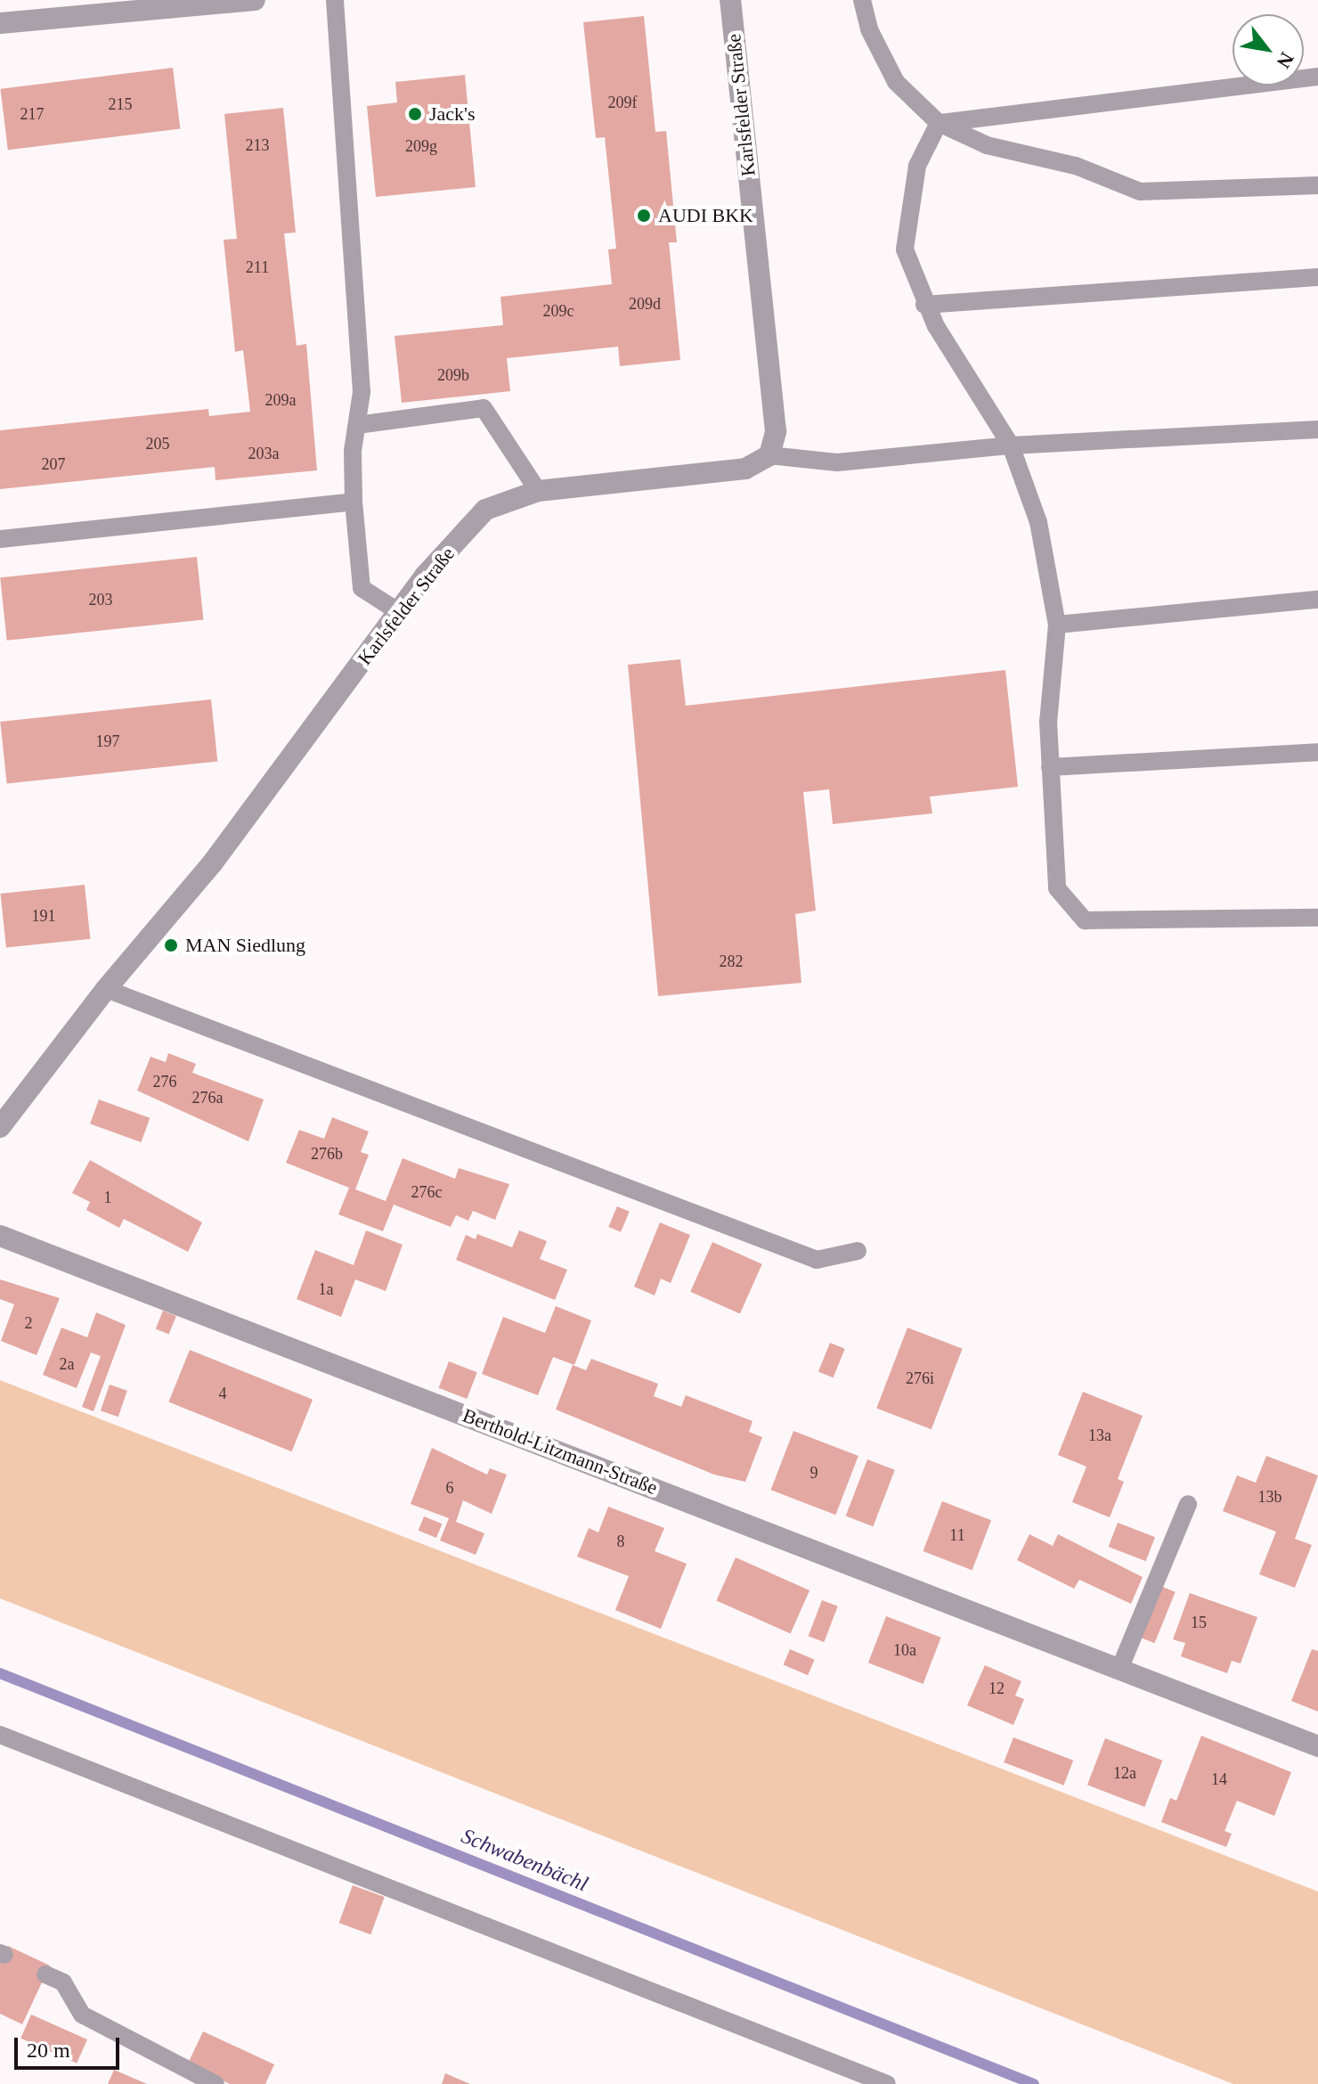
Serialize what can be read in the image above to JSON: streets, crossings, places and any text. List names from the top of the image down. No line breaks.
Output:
{"streets":{"street":["Karlsfelder Straße","Berthold-Litzmann-Straße"]},"water":["Schwabenbächl"],"places":["Jack's","AUDI BKK","MAN Siedlung"],"house_numbers":["209f","215","217","213","209g","211","209d","209c","209b","209a","205","203a","207","203","197","191","282","276","276a","276b","276c","1","1a","2","2a","276i","4","13a","9","6","13b","11","8","15","10a","12","12a","14"],"scale_bar":"20 m","north":"bottom right"}
